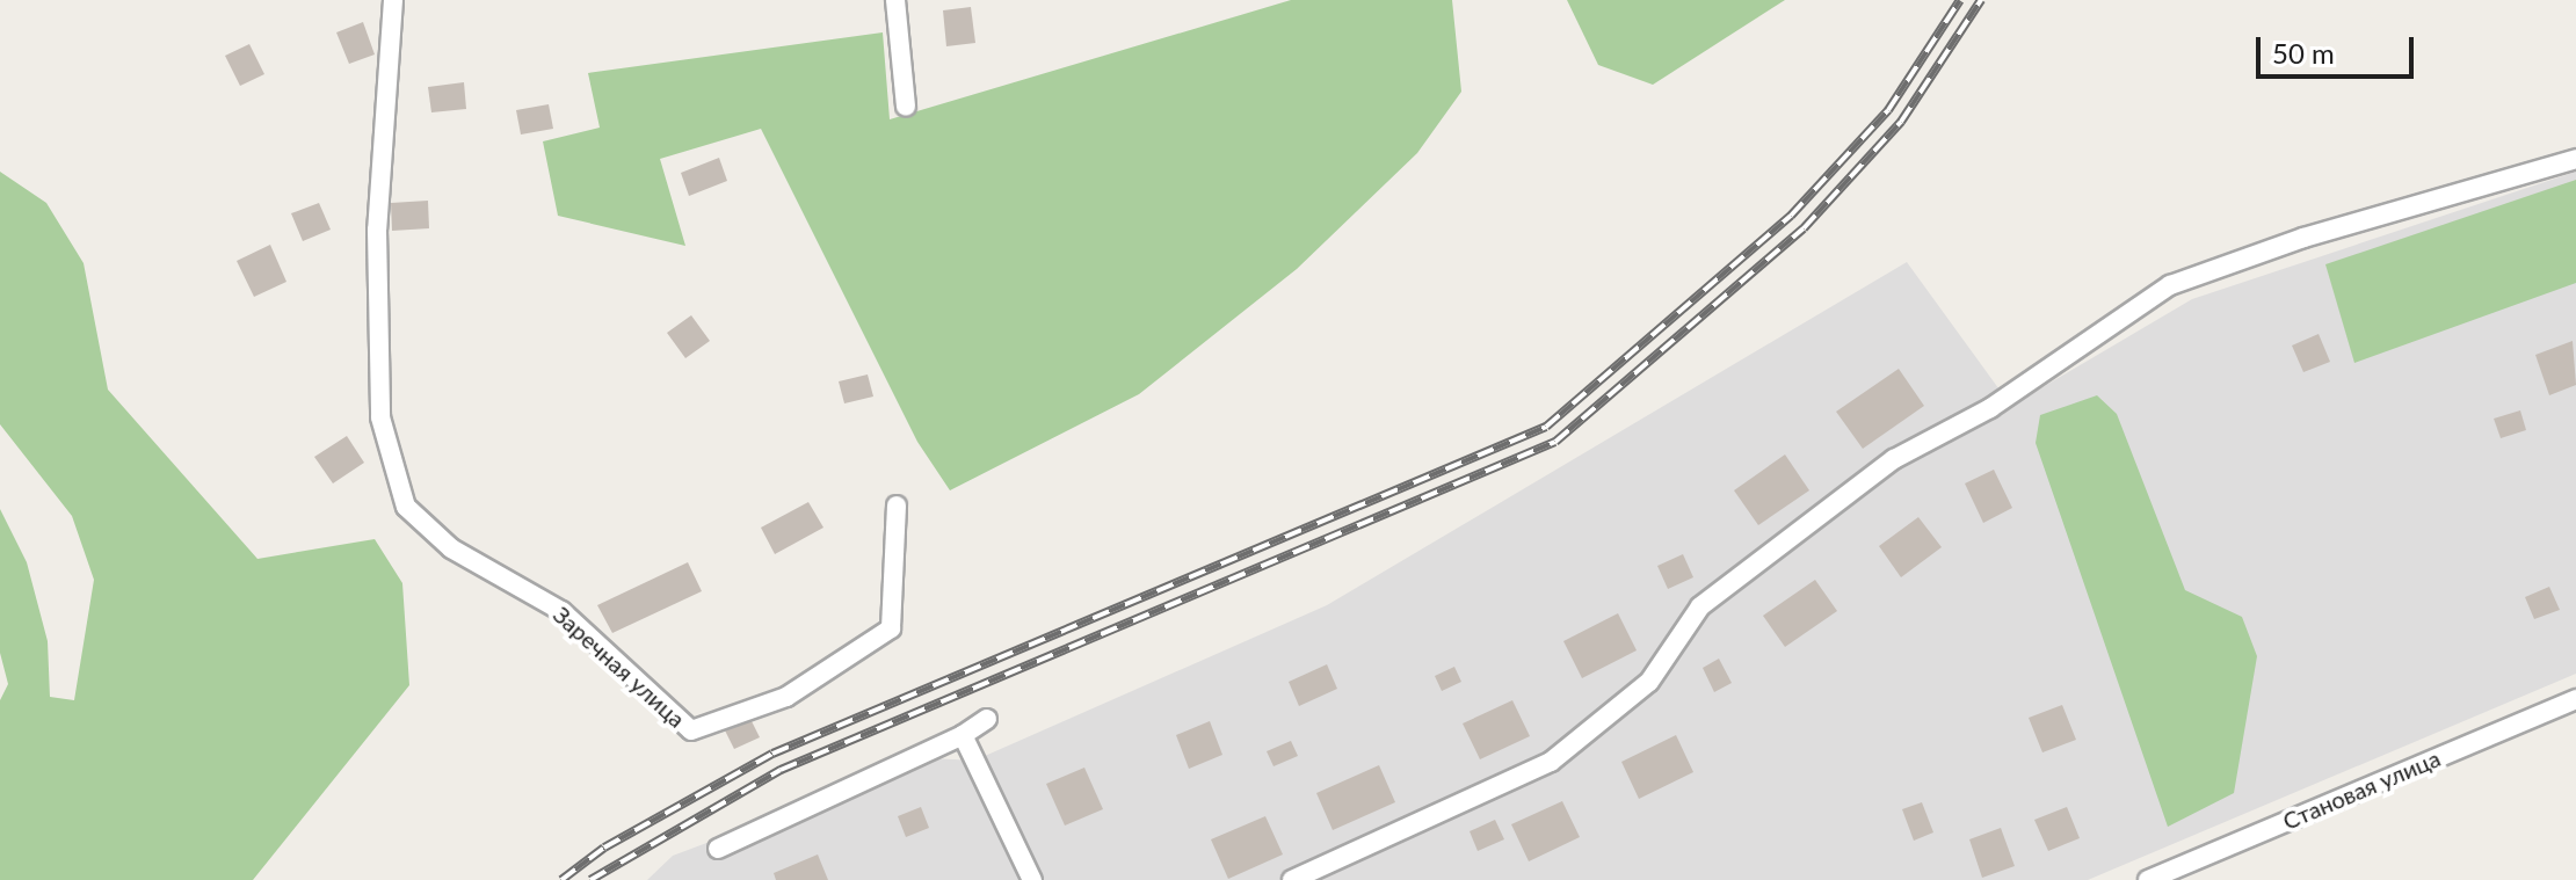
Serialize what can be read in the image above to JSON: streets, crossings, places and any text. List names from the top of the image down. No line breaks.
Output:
{"streets":{"street":["Заречная улица","Становая улица"]},"scale_bar":"50 m"}
